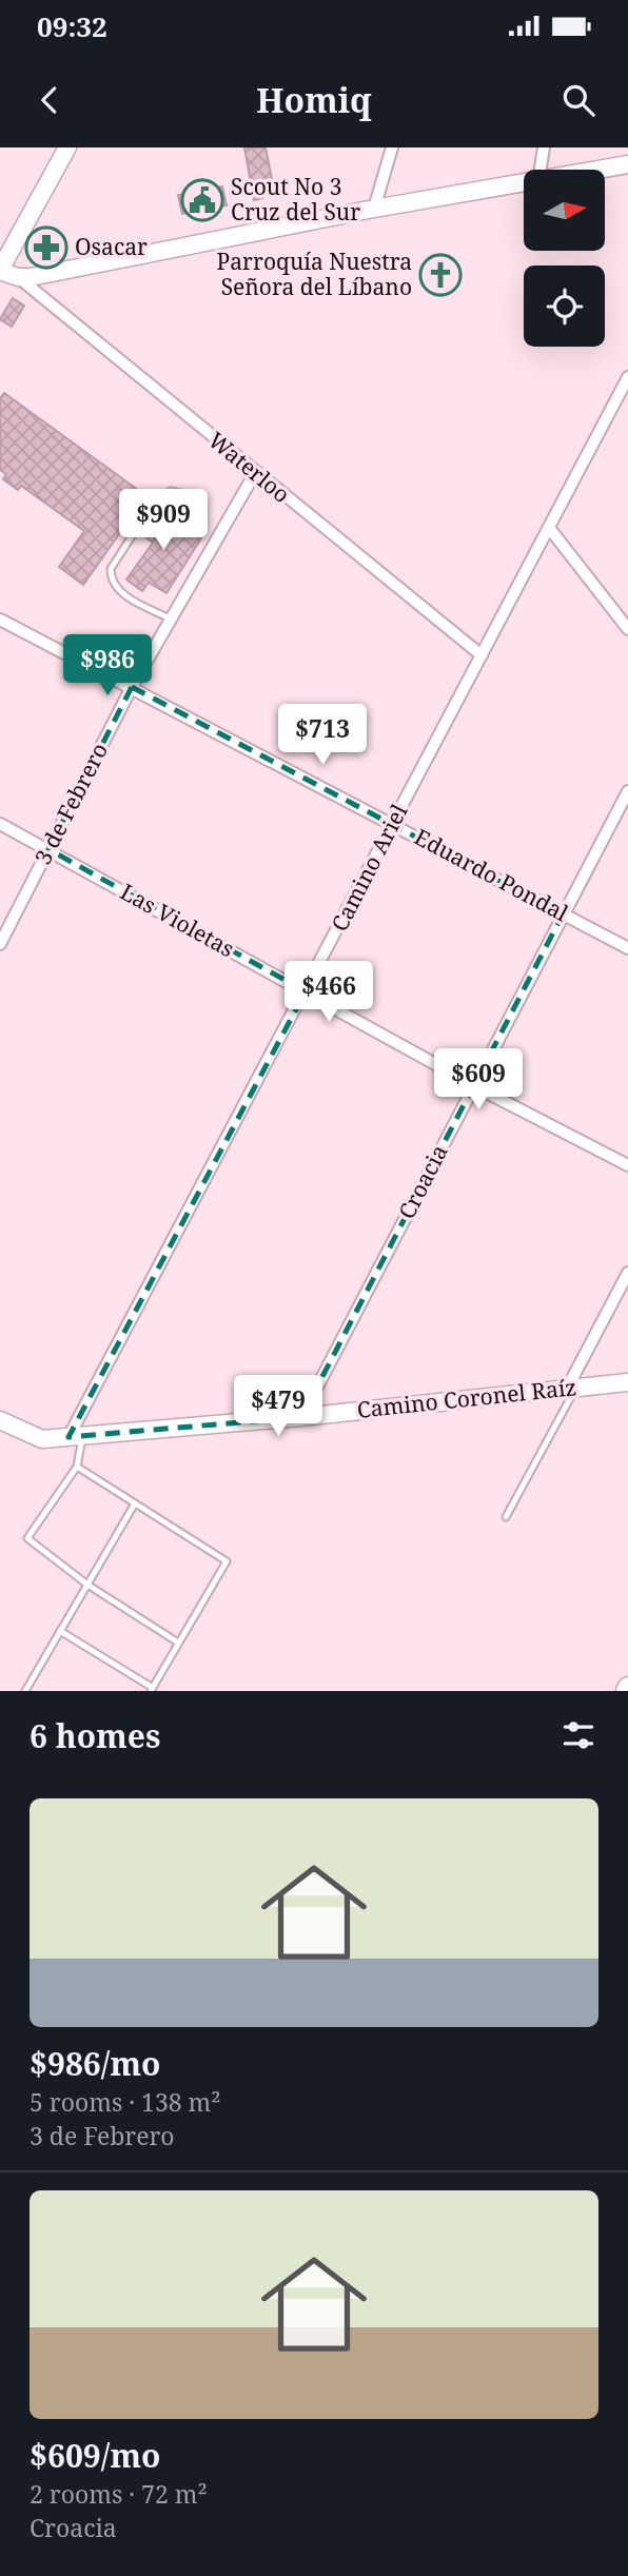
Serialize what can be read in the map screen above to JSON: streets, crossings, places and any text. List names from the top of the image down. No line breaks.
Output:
{"streets":{"street":["Waterloo","3 de Febrero","Camino Ariel","Eduardo Pondal","Las Violetas","Croacia","Camino Coronel Raíz"]},"crossings":[["Waterloo","3 de Febrero"],["Waterloo","Camino Ariel"],["3 de Febrero","Eduardo Pondal"],["3 de Febrero","Las Violetas"],["Camino Ariel","Eduardo Pondal"],["Camino Ariel","Las Violetas"],["Camino Ariel","Camino Coronel Raíz"],["Eduardo Pondal","Croacia"],["Las Violetas","Croacia"],["Croacia","Camino Coronel Raíz"]],"places":{"public building":["Scout No 3 Cruz del Sur"],"pharmacy":["Osacar"],"church":["Parroquía Nuestra Señora del Líbano"]},"north":"right","page":{"status":"09:32","header":"Homiq","price":["$909","$986","$713","$466","$609","$479"],"heading":"6 homes","list":[{"name":"$986/mo","note":"5 rooms · 138 m² · 3 de Febrero"},{"name":"$609/mo","note":"2 rooms · 72 m² · Croacia"}]}}
